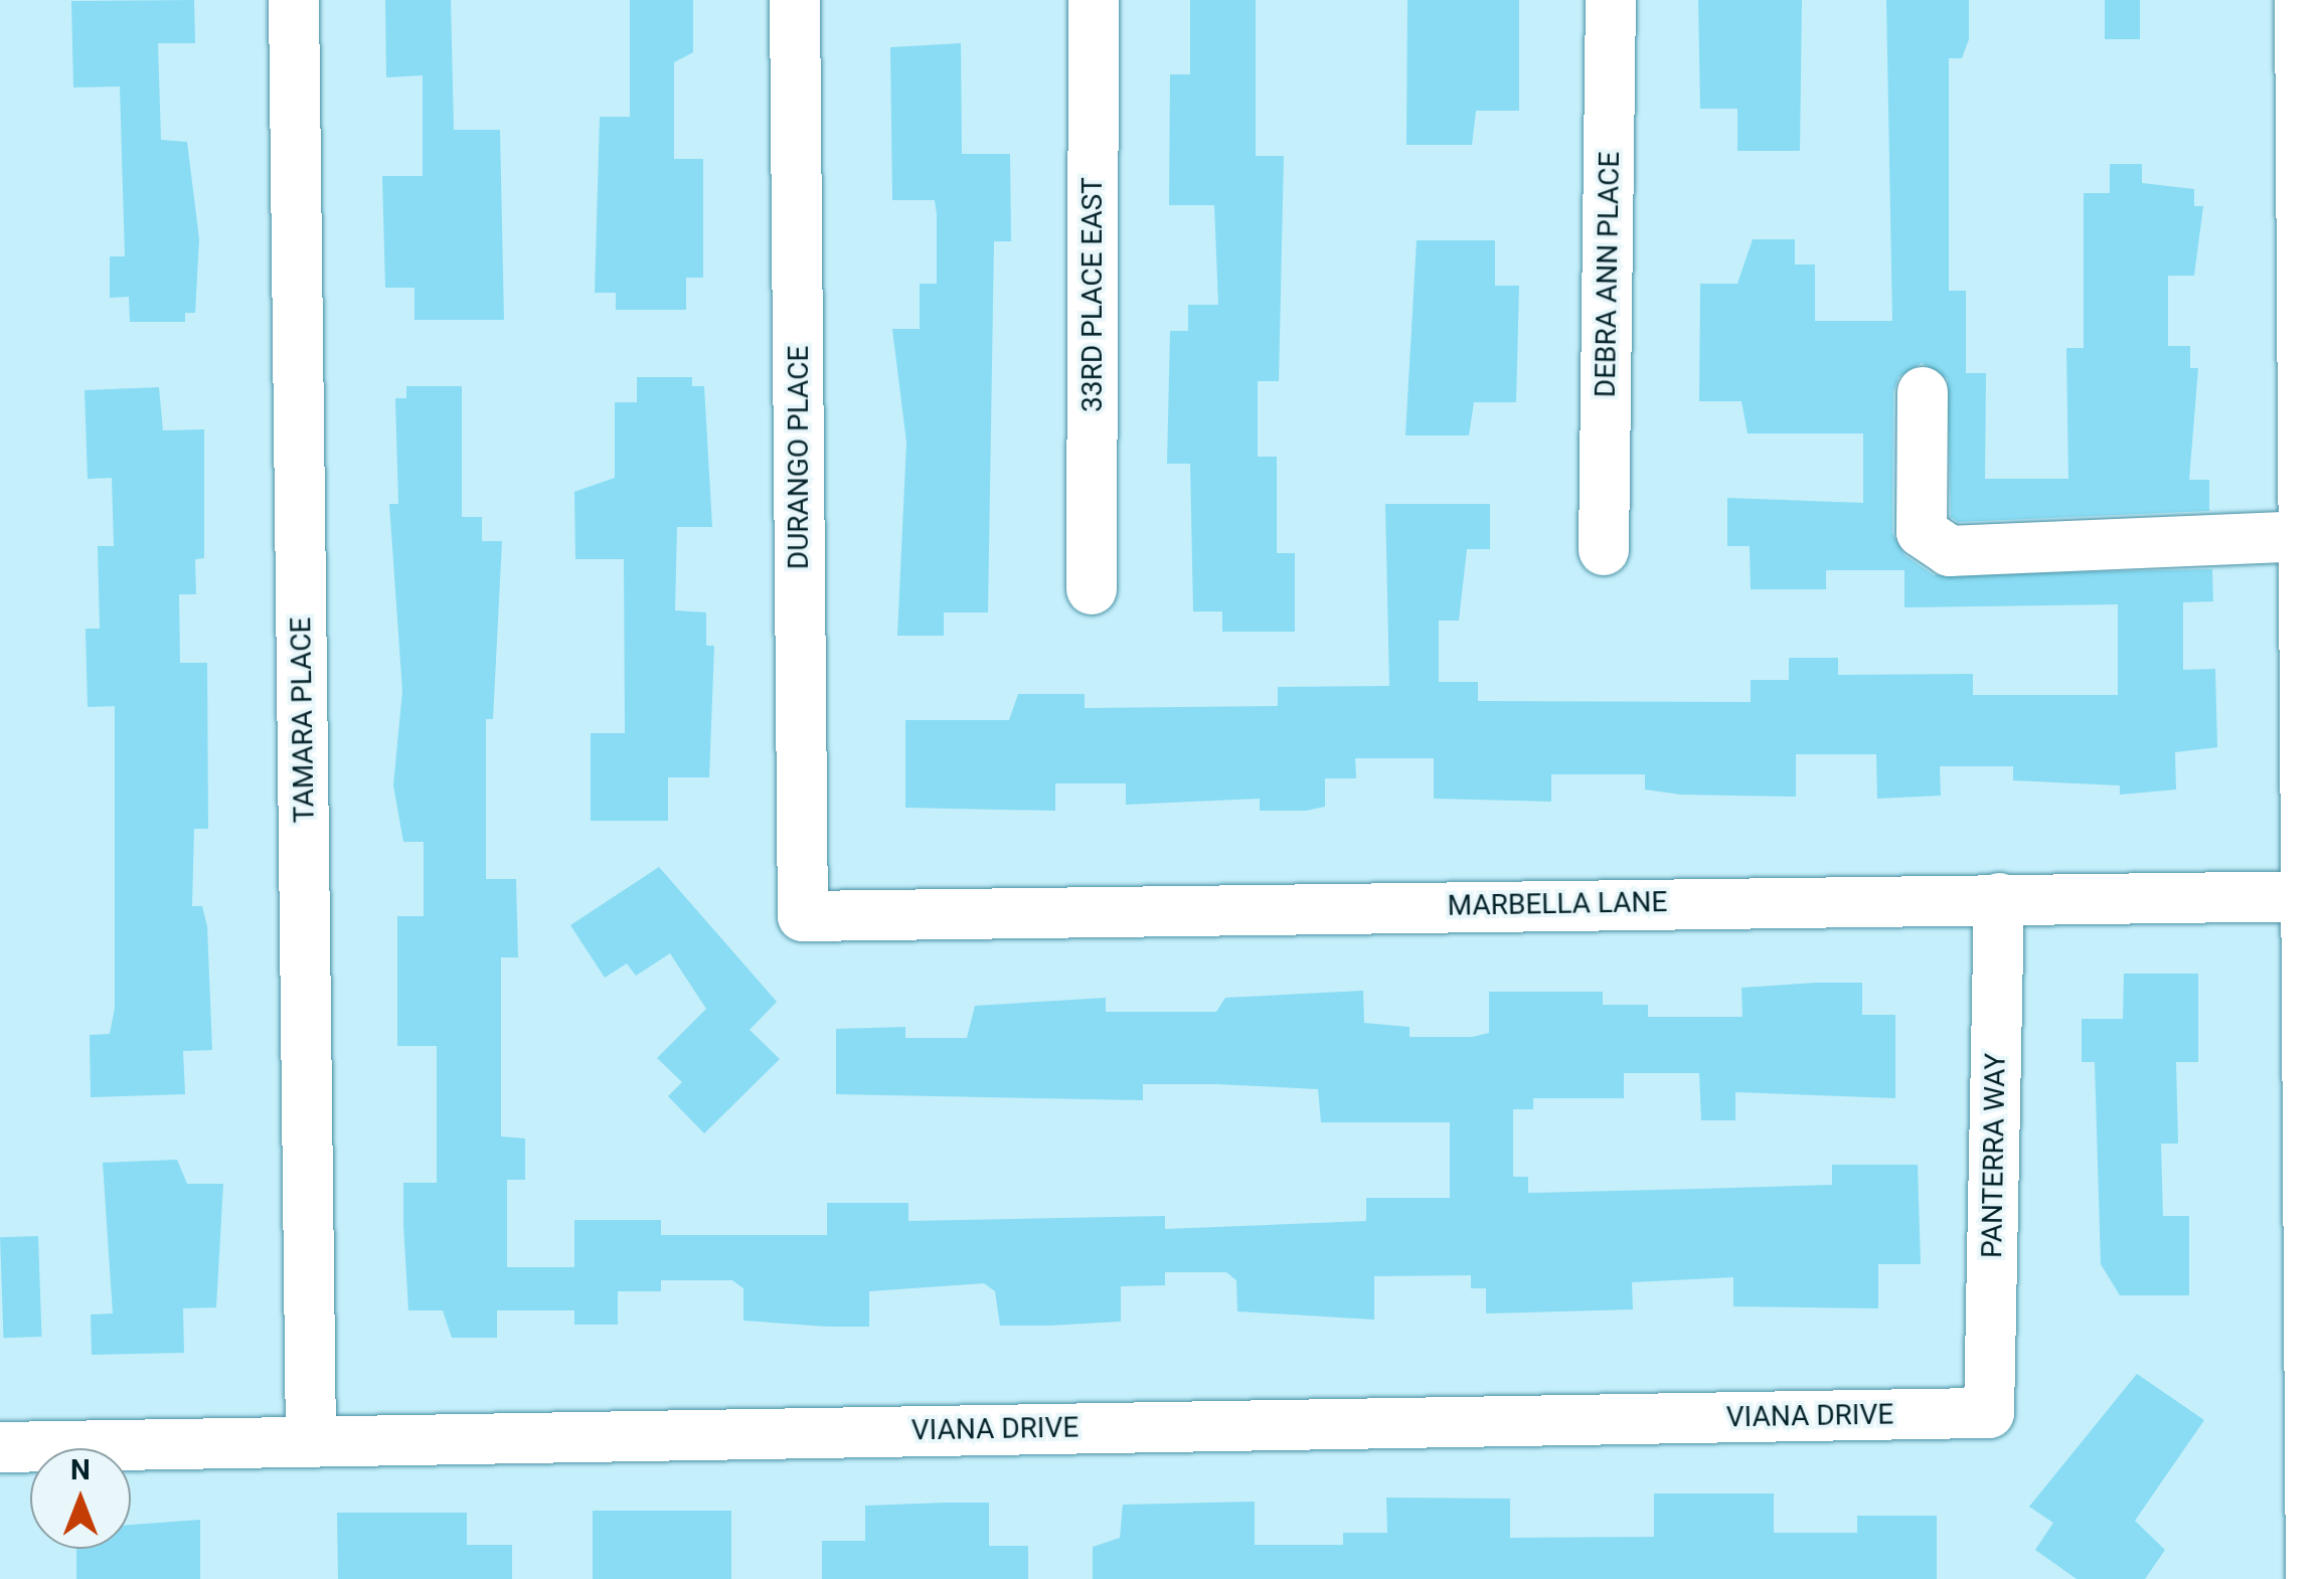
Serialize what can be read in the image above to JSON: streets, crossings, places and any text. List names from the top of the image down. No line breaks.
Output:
{"streets":{"street":["DEBRA ANN PLACE","33RD PLACE EAST","DURANGO PLACE","TAMARA PLACE","MARBELLA LANE","PANTERRA WAY","VIANA DRIVE"]},"crossings":[["DURANGO PLACE","MARBELLA LANE"],["TAMARA PLACE","VIANA DRIVE"],["MARBELLA LANE","PANTERRA WAY"],["PANTERRA WAY","VIANA DRIVE"]],"north":"top"}
